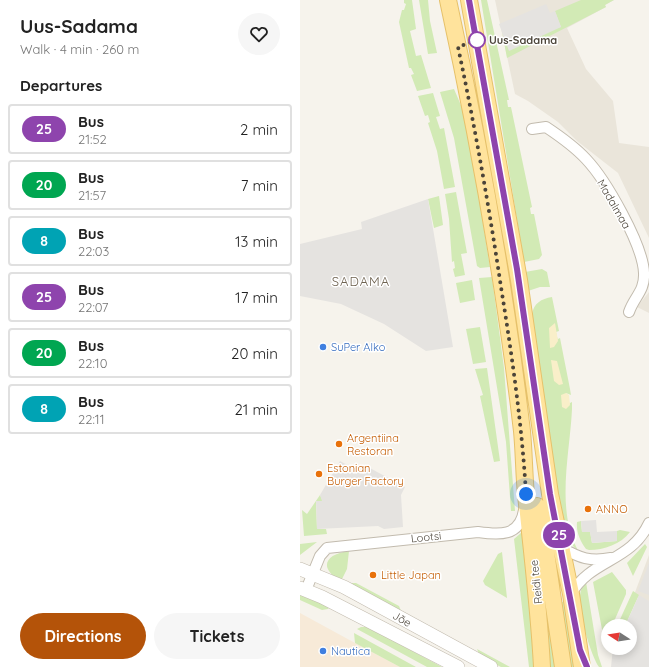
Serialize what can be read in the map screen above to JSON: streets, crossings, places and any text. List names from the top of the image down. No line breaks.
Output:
{"streets":{"main road":["Reidi tee"],"street":["Madalmaa","Lootsi","Jõe"]},"crossings":[["Lootsi","Reidi tee"],["Lootsi","Jõe"]],"districts":["SADAMA"],"places":["Uus-Sadama","SuPer Alko","Argentiina Restoran","Estonian Burger Factory","ANNO","Little Japan","Nautica"],"lines":["bus line 25"],"north":"left","page":{"heading":[["Uus-Sadama","Walk · 4 min · 260 m"],"Departures"],"on_map":"25","list":[{"mark":"25","name":"Bus","note":"21:52","value":"2 min"},{"mark":"20","name":"Bus","note":"21:57","value":"7 min"},{"mark":"8","name":"Bus","note":"22:03","value":"13 min"},{"mark":"25","name":"Bus","note":"22:07","value":"17 min"},{"mark":"20","name":"Bus","note":"22:10","value":"20 min"},{"mark":"8","name":"Bus","note":"22:11","value":"21 min"}],"buttons":["Directions","Tickets"]}}
